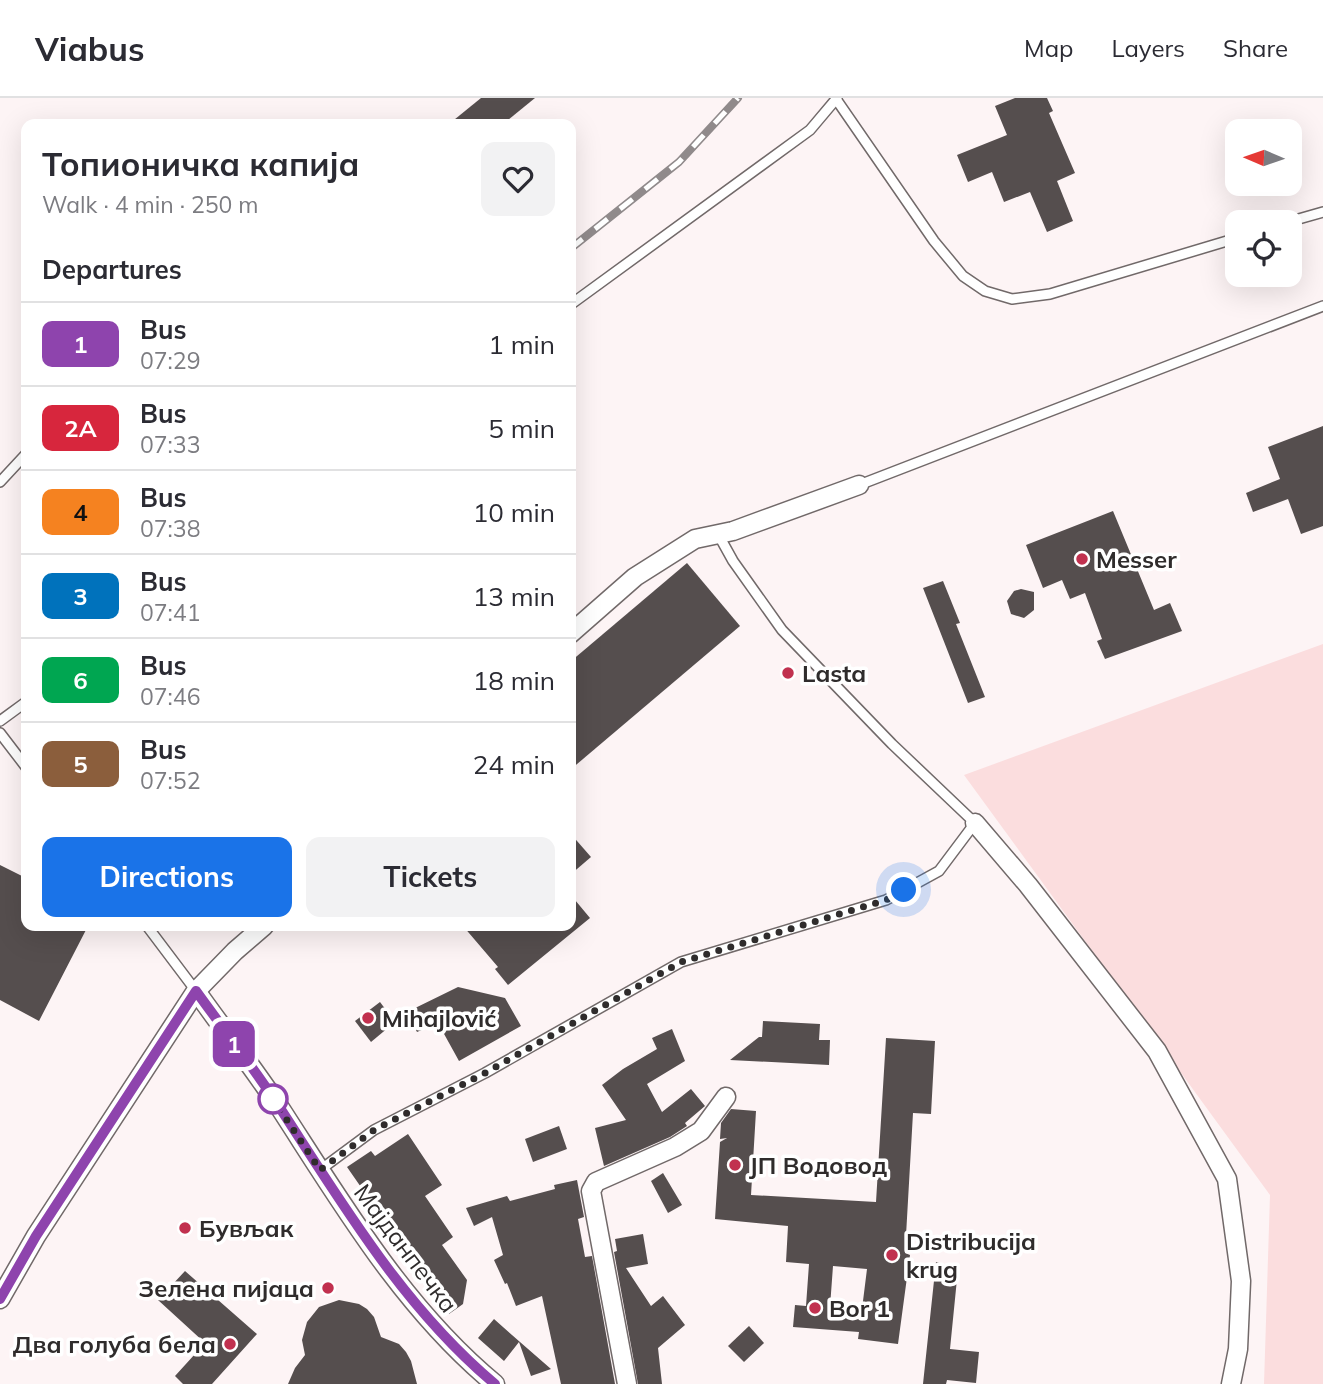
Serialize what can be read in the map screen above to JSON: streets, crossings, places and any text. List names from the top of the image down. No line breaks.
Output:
{"streets":{"street":["Мајданпечка"]},"places":["Messer","Lasta","Mihajlović","ЈП Водовод","Бувљак","Distribucija krug","Зелена пијаца","Bor 1","Два голуба бела"],"lines":["bus line 1"],"north":"left","page":{"header":"Viabus","nav":["Map","Layers","Share"],"on_map":"1","heading":[["Топионичка капија","Walk · 4 min · 250 m"],"Departures"],"list":[{"mark":"1","name":"Bus","note":"07:29","value":"1 min"},{"mark":"2A","name":"Bus","note":"07:33","value":"5 min"},{"mark":"4","name":"Bus","note":"07:38","value":"10 min"},{"mark":"3","name":"Bus","note":"07:41","value":"13 min"},{"mark":"6","name":"Bus","note":"07:46","value":"18 min"},{"mark":"5","name":"Bus","note":"07:52","value":"24 min"}],"buttons":["Directions","Tickets"]}}
